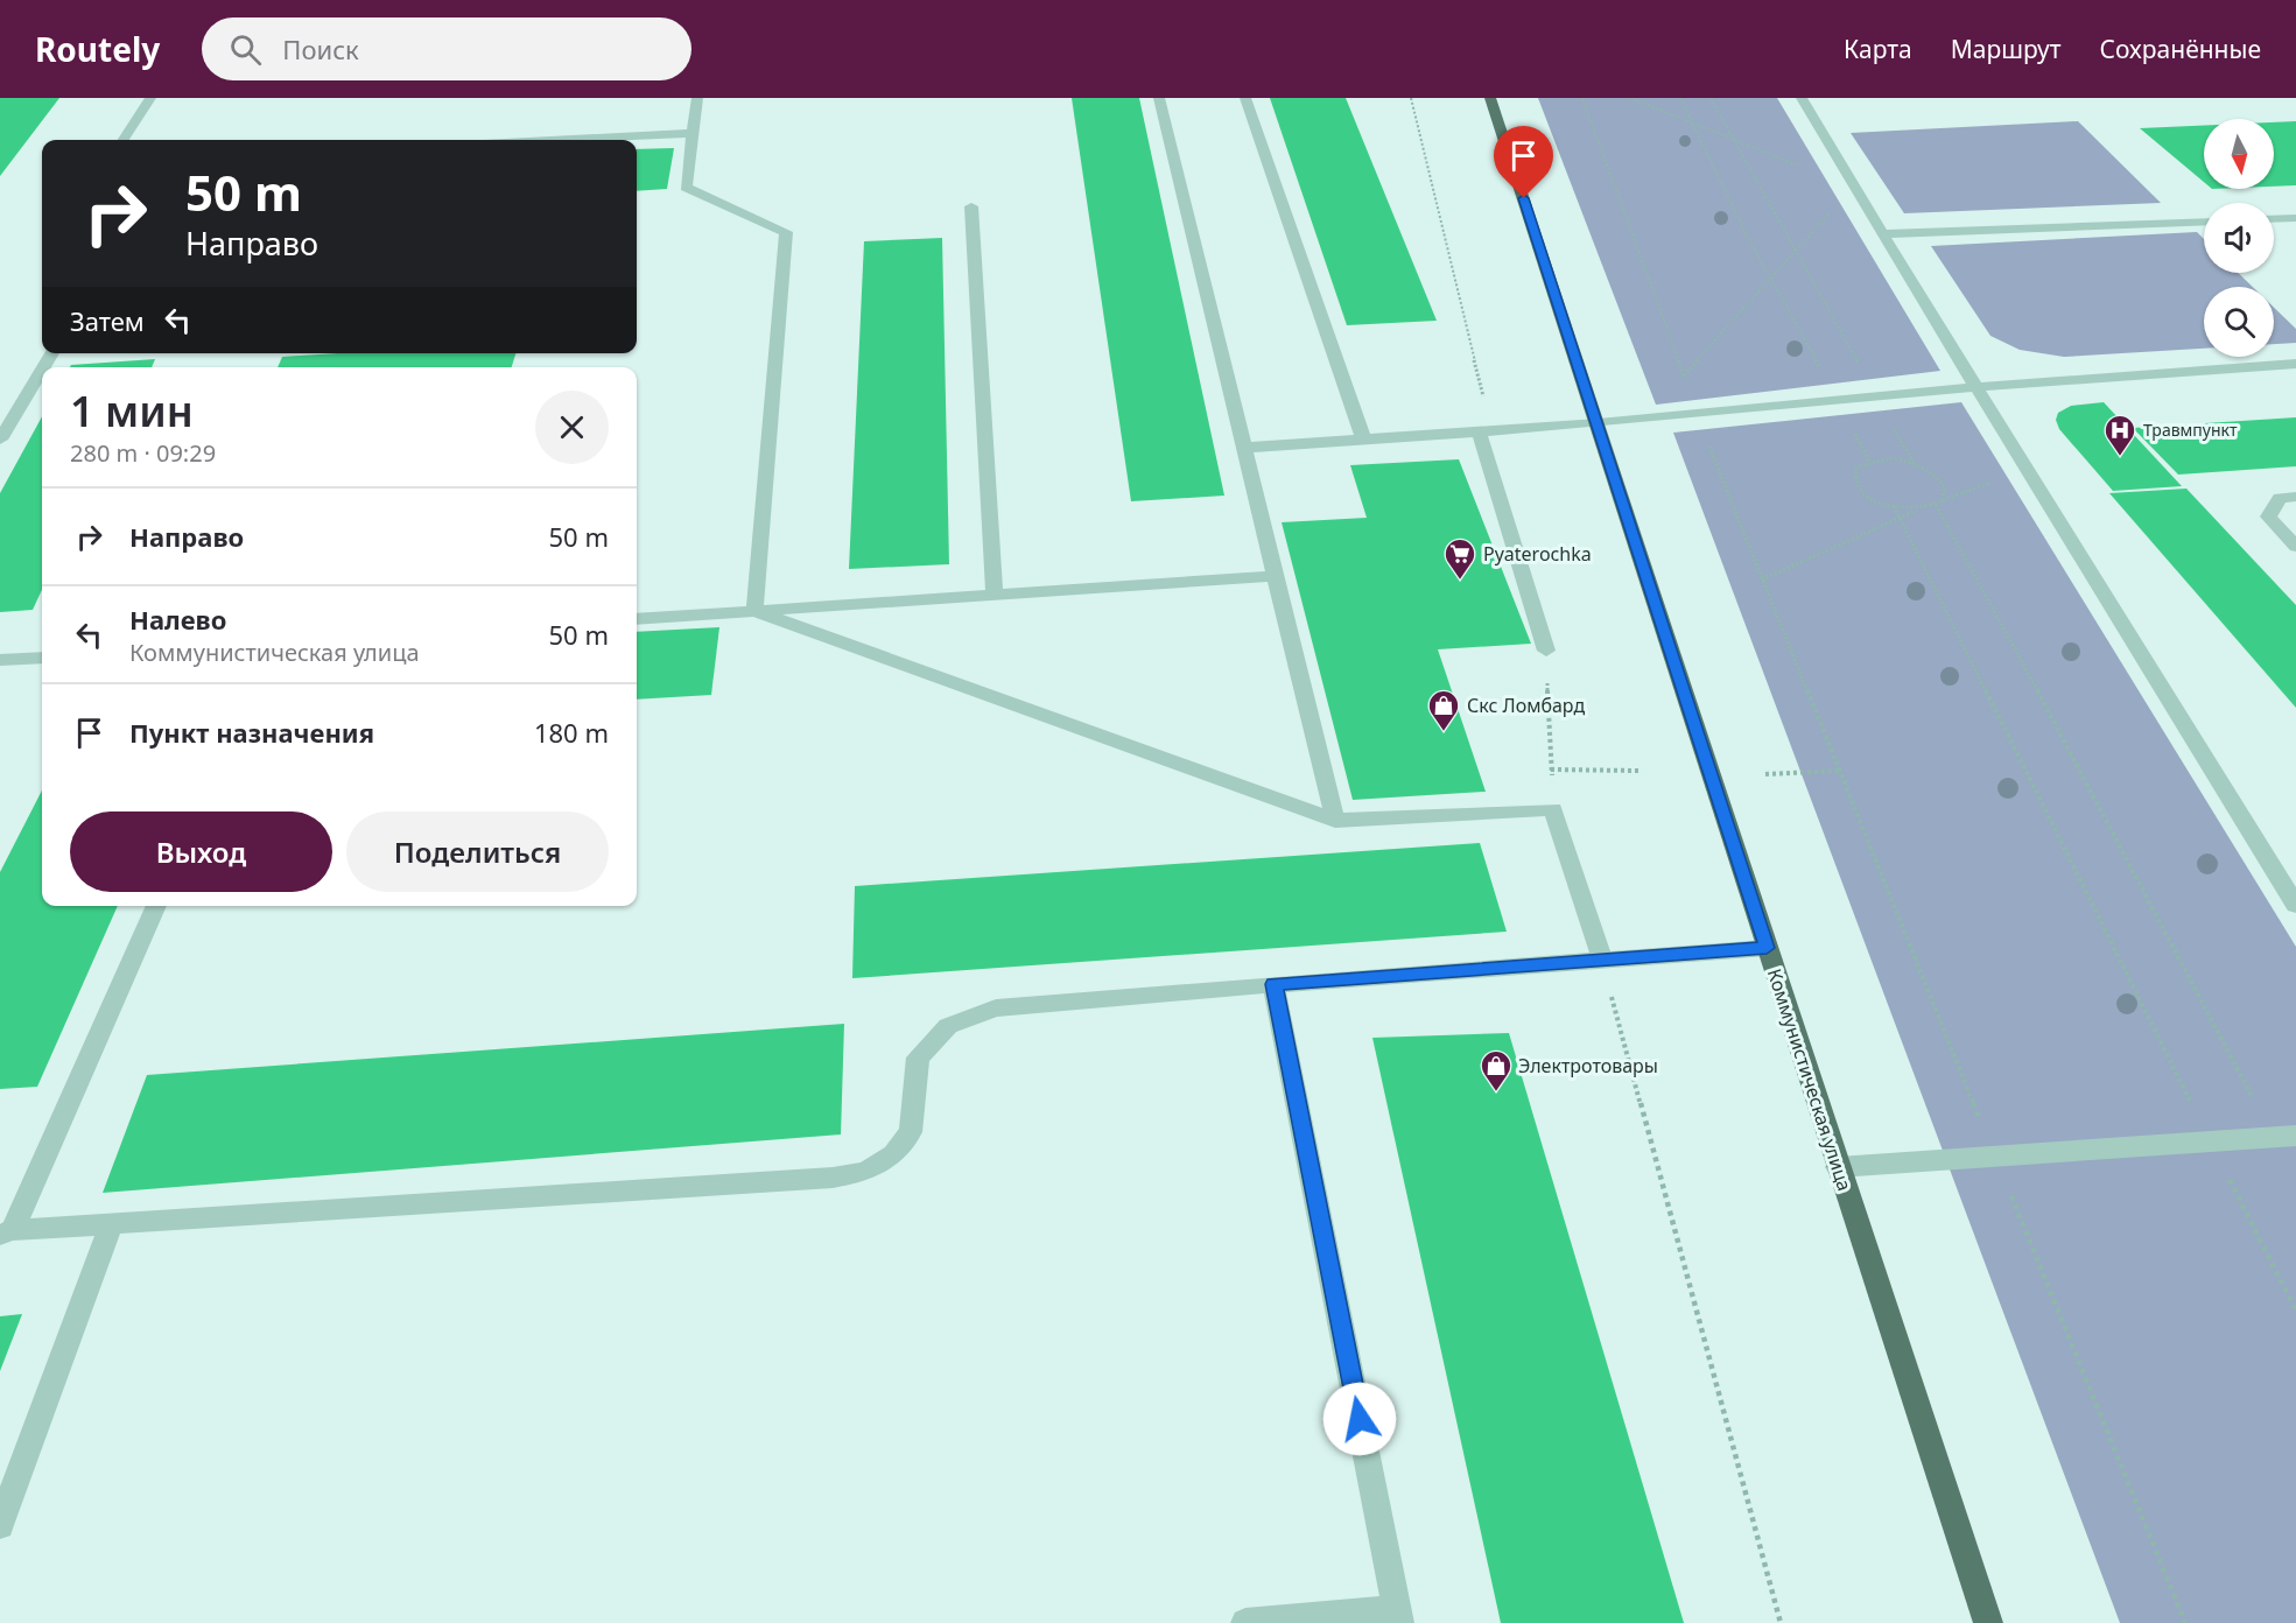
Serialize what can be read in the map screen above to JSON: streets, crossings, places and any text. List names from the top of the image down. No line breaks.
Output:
{"streets":{"main road":["Коммунистическая улица"]},"places":{"hospital":["Травмпункт"],"supermarket":["Pyaterochka"],"shop":["Скс Ломбард","Электротовары"]},"north":"bottom","page":{"header":"Routely","search":"Поиск","nav":["Карта","Маршрут","Сохранённые"],"turn":["50 m","Направо"],"then":"Затем","heading":["1 мин","280 m · 09:29"],"list":[{"name":"Направо","value":"50 m"},{"name":"Налево","note":"Коммунистическая улица","value":"50 m"},{"name":"Пункт назначения","value":"180 m"}],"buttons":["Выход","Поделиться"]}}
